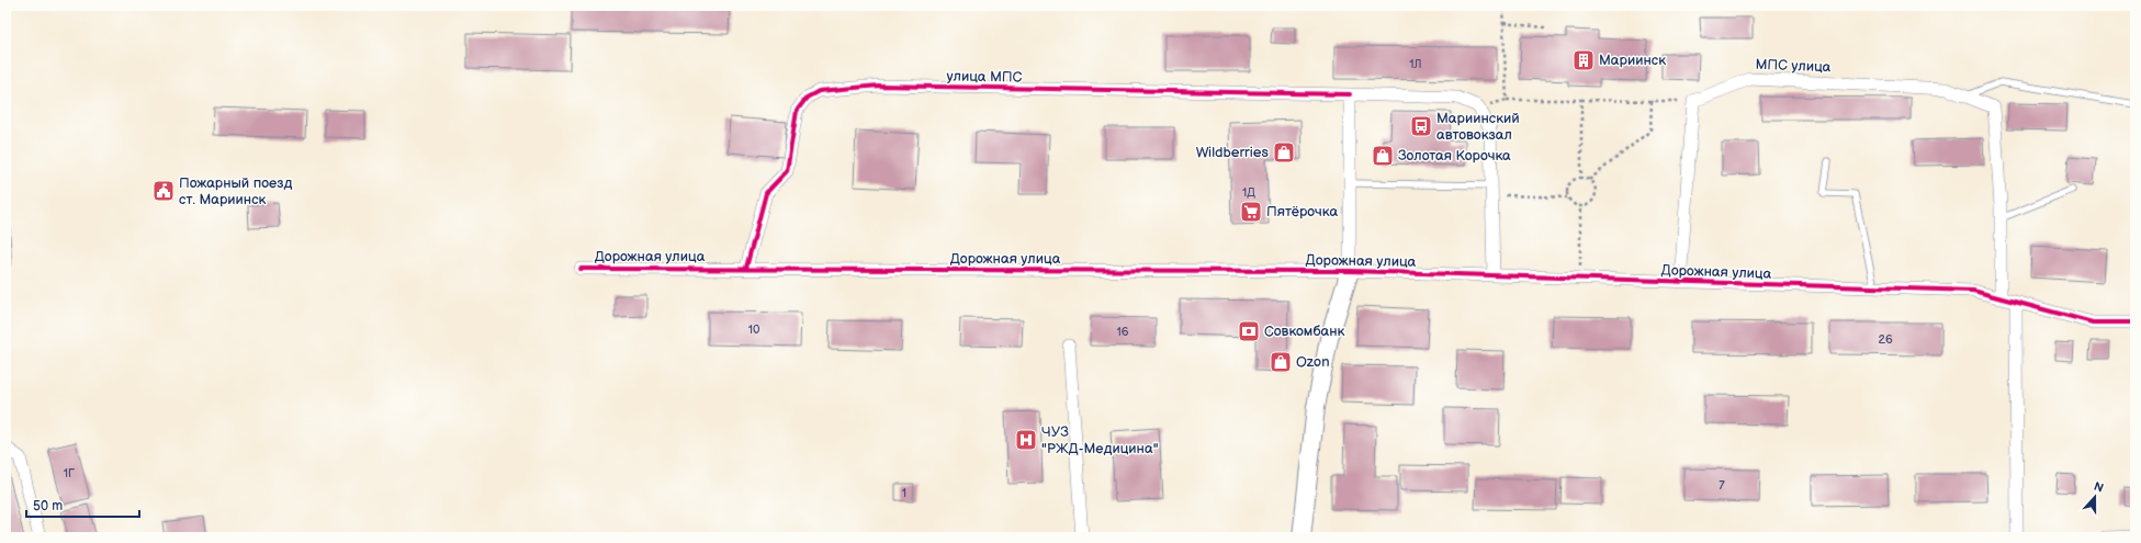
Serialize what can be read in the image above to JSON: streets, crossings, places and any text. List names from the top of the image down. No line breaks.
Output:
{"streets":{"street":["МПС улица","улица МПС","Дорожная улица"]},"crossings":[["улица МПС","Дорожная улица"]],"places":{"building":["Мариинск"],"bus stop":["Мариинский автовокзал"],"shop":["Wildberries","Золотая Корочка","Ozon"],"public building":["Пожарный поезд ст. Мариинск"],"supermarket":["Пятёрочка"],"bank":["Совкомбанк"],"hospital":["ЧУЗ \"РЖД-Медицина\""]},"house_numbers":["1Л","1Д","10","16","26","1Г","7","1"],"scale_bar":"50 m","north":"top"}
